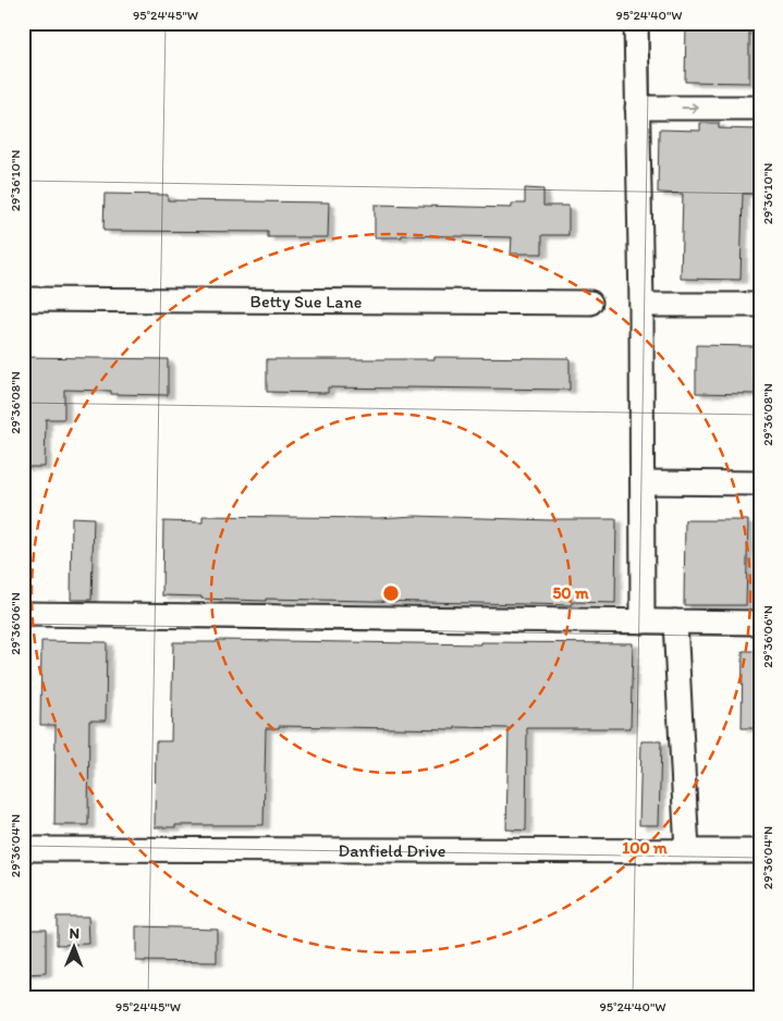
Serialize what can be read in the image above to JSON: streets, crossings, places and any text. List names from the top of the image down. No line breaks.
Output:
{"streets":{"street":["Betty Sue Lane","Danfield Drive"]},"north":"top","coordinates":["95°24'45\"W","95°24'40\"W","29°36'10\"N","29°36'08\"N","29°36'06\"N","29°36'04\"N"],"rings":["50 m","100 m"]}
